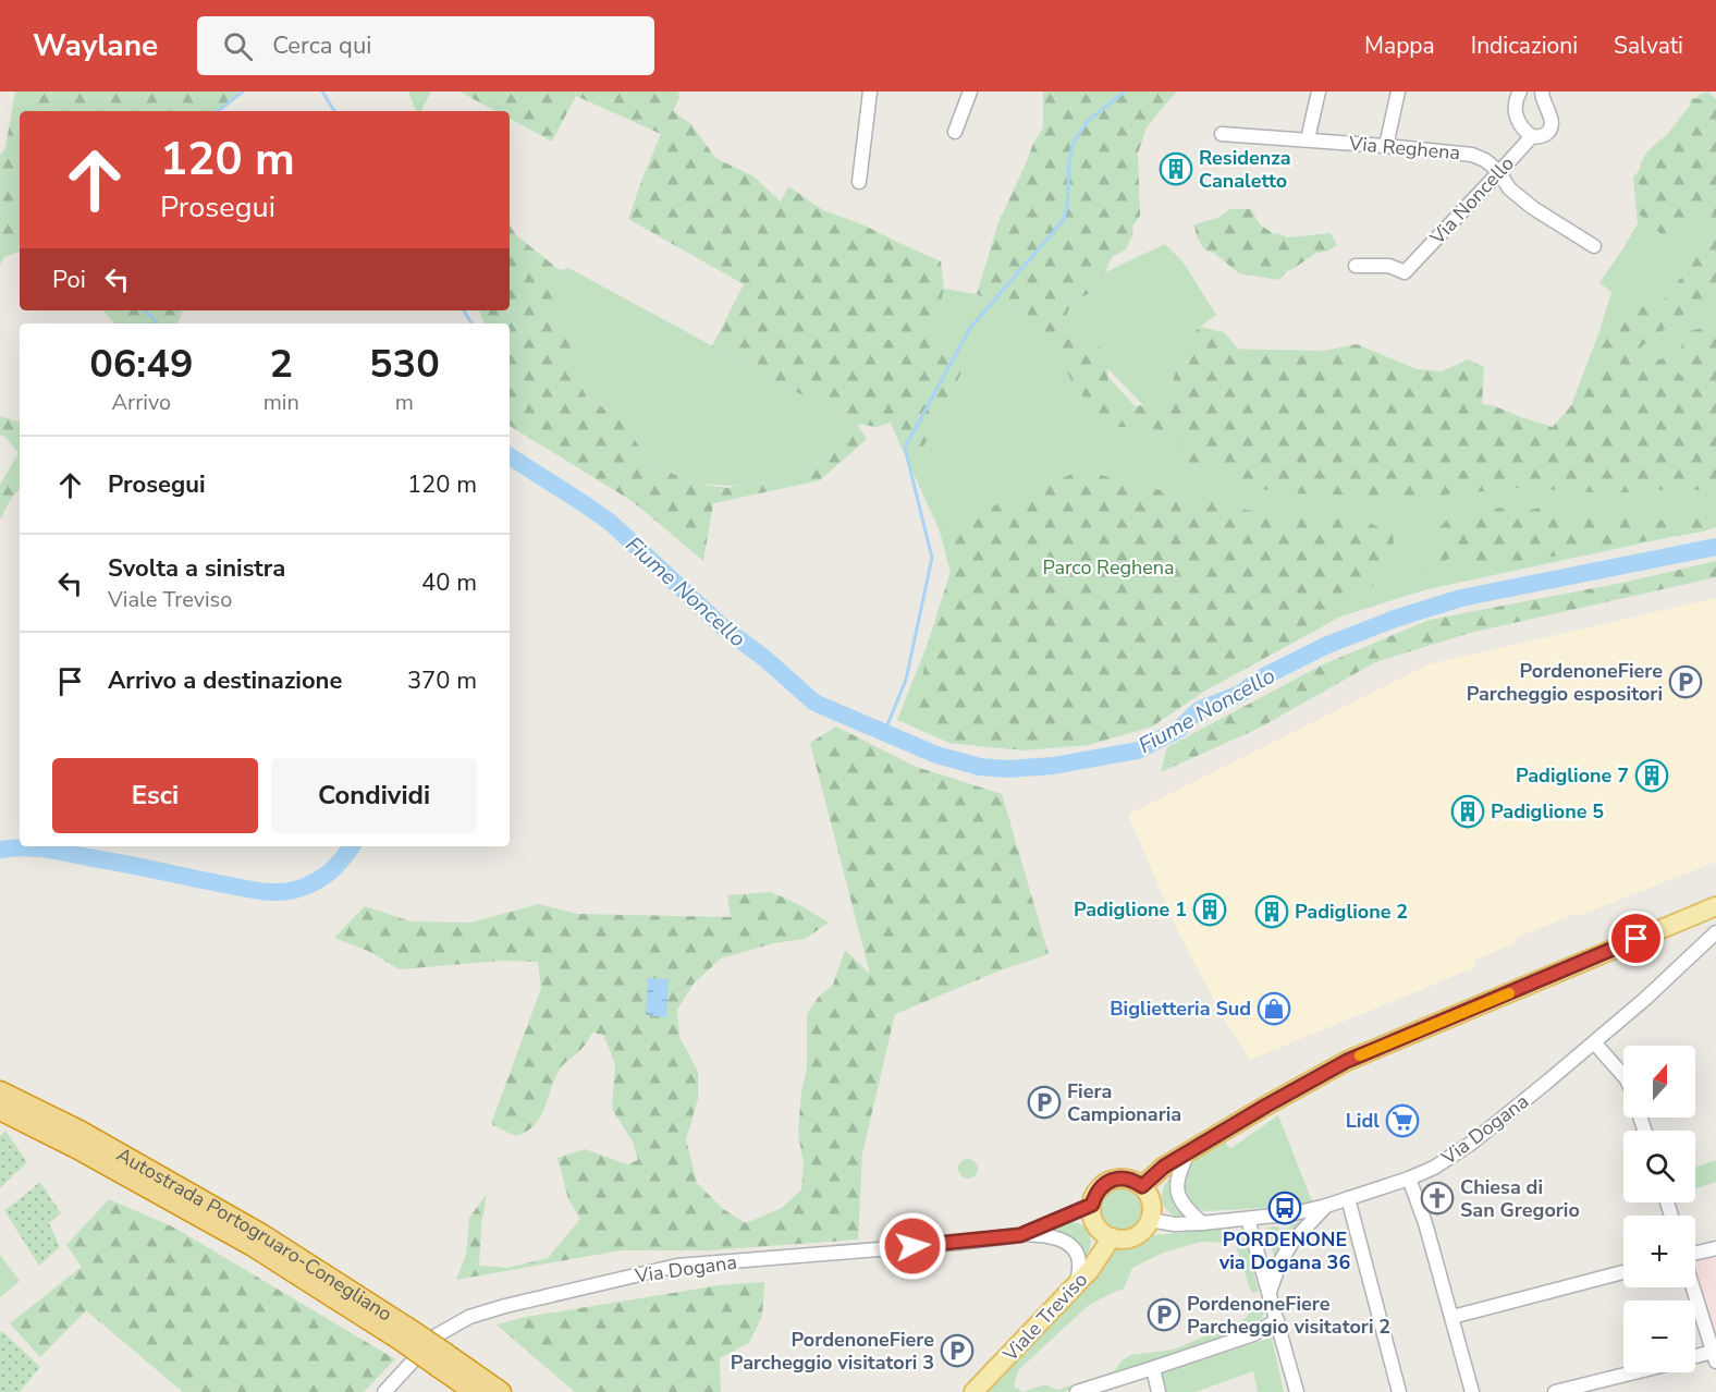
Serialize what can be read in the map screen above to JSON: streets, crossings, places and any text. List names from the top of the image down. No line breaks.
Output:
{"streets":{"highway":["Autostrada Portogruaro-Conegliano"],"main road":["Viale Treviso"],"street":["Via Reghena","Via Noncello","Via Dogana"]},"crossings":[["Via Reghena","Via Noncello"],["Via Dogana","Viale Treviso"]],"water":["Fiume Noncello"],"parks":["Parco Reghena"],"places":{"building":["Residenza Canaletto","Padiglione 7","Padiglione 5","Padiglione 1","Padiglione 2"],"parking":["PordenoneFiere Parcheggio espositori","Fiera Campionaria","PordenoneFiere Parcheggio visitatori 2","PordenoneFiere Parcheggio visitatori 3"],"shop":["Biglietteria Sud"],"supermarket":["Lidl"],"church":["Chiesa di San Gregorio"],"bus stop":["PORDENONE via Dogana 36"]},"north":"top","page":{"header":"Waylane","search":"Cerca qui","nav":["Mappa","Indicazioni","Salvati"],"turn":["120 m","Prosegui"],"then":"Poi","eta":["06:49","Arrivo","2","min","530","m"],"list":[{"name":"Prosegui","value":"120 m"},{"name":"Svolta a sinistra","note":"Viale Treviso","value":"40 m"},{"name":"Arrivo a destinazione","value":"370 m"}],"buttons":["Esci","Condividi"],"map_buttons":["+","−"]}}
